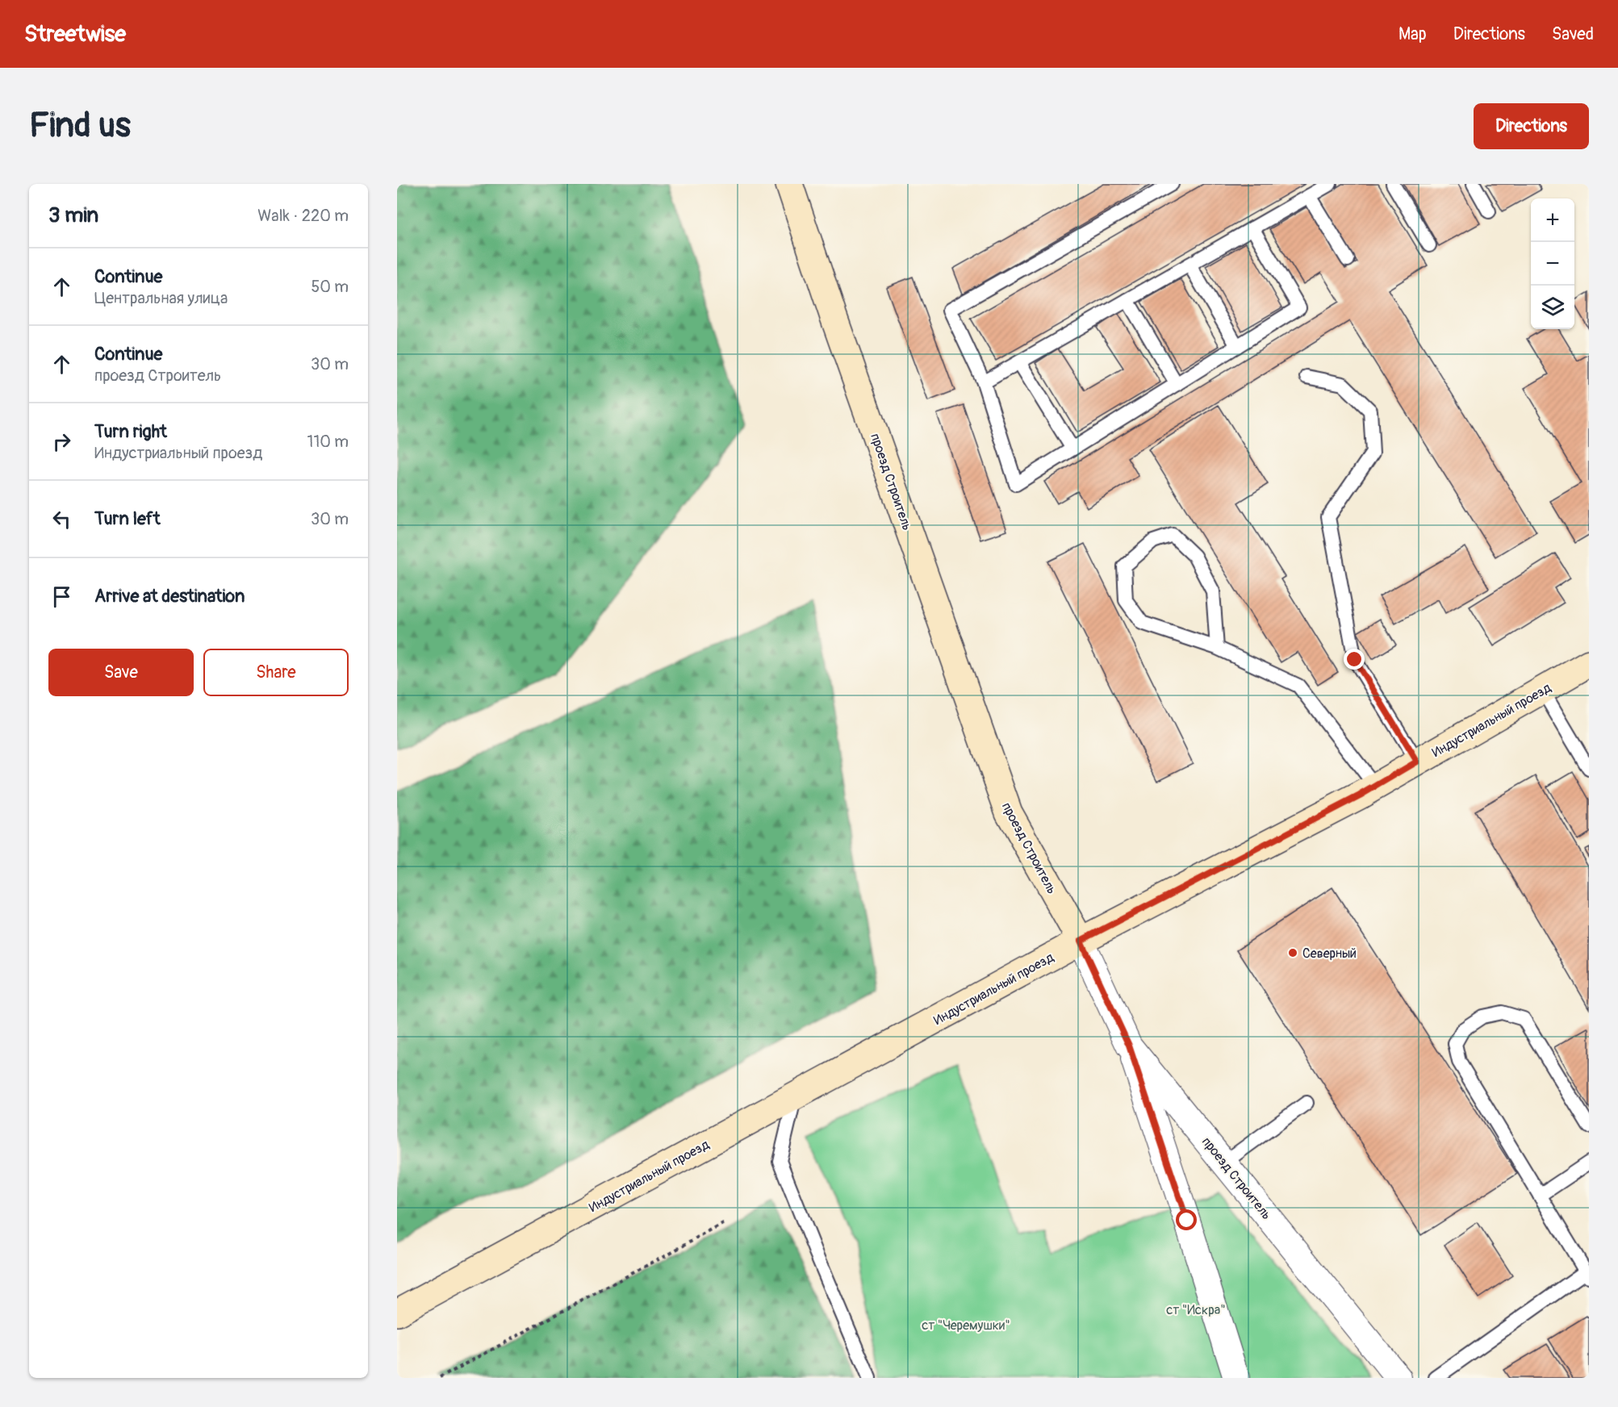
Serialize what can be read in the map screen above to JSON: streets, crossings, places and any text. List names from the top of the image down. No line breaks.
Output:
{"streets":{"street":["проезд Строитель","Индустриальный проезд"]},"crossings":[["проезд Строитель","Индустриальный проезд"]],"parks":["ст \"Искра\"","ст \"Черемушки\""],"places":["Северный"],"page":{"header":"Streetwise","nav":["Map","Directions","Saved"],"buttons":["Directions",["Save","Share"]],"title":"Find us","heading":["3 min","Walk · 220 m"],"map_buttons":["+","−"],"list":[["Continue","Центральная улица","50 m"],["Continue","проезд Строитель","30 m"],["Turn right","Индустриальный проезд","110 m"],["Turn left","30 m"],"Arrive at destination"]}}
